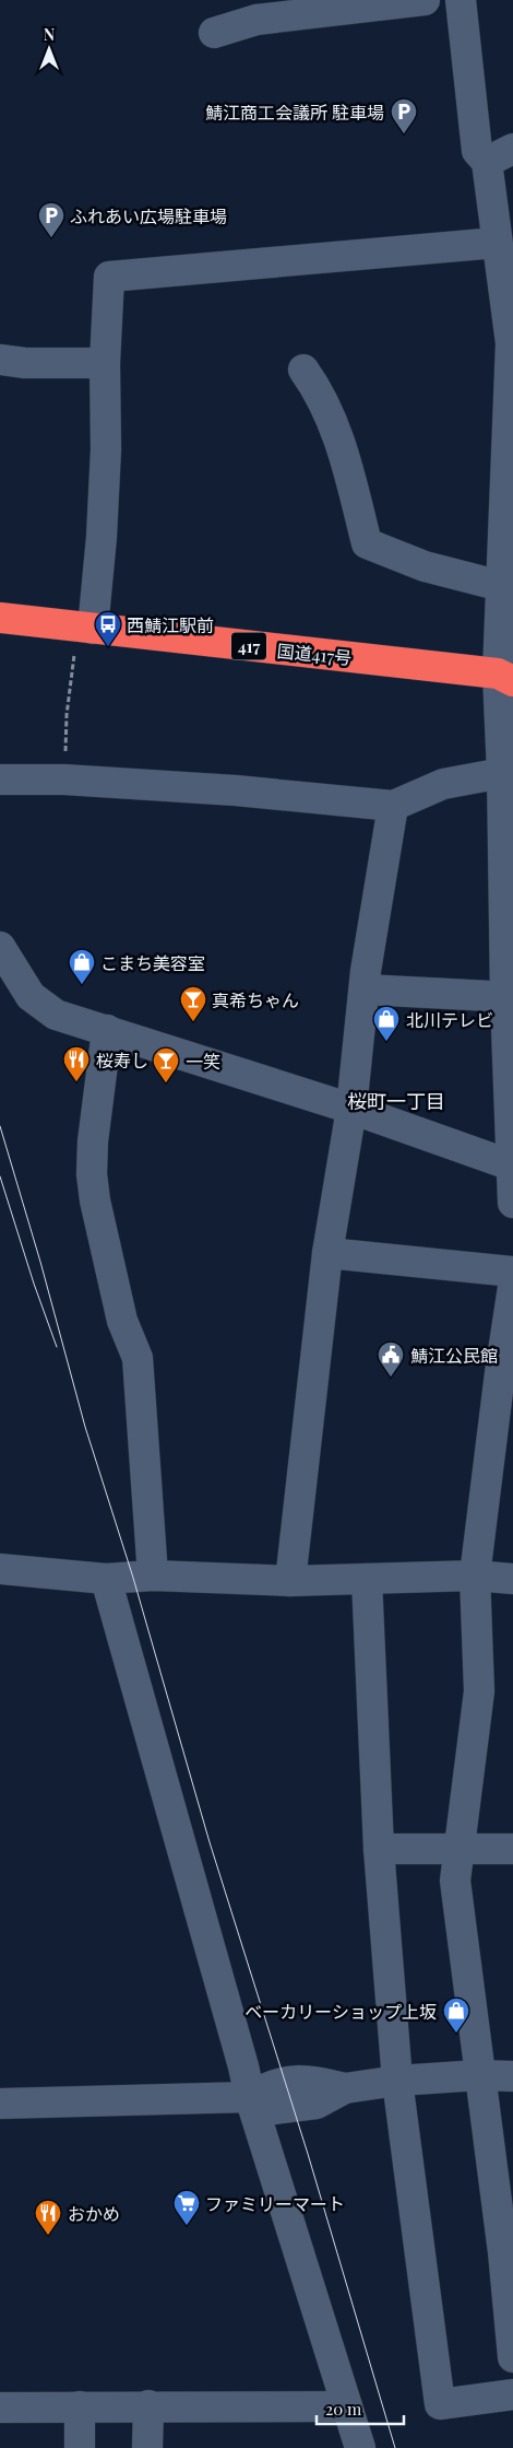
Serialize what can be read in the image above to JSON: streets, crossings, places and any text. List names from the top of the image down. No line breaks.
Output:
{"streets":{"highway":["417","国道417号"]},"districts":["桜町一丁目"],"places":{"parking":["鯖江商工会議所 駐車場","ふれあい広場駐車場"],"bus stop":["西鯖江駅前"],"shop":["こまち美容室","北川テレビ","ベーカリーショップ上坂"],"bar":["真希ちゃん","一笑"],"restaurant":["桜寿し","おかめ"],"public building":["鯖江公民館"],"supermarket":["ファミリーマート"]},"scale_bar":"20 m","north":"top"}
